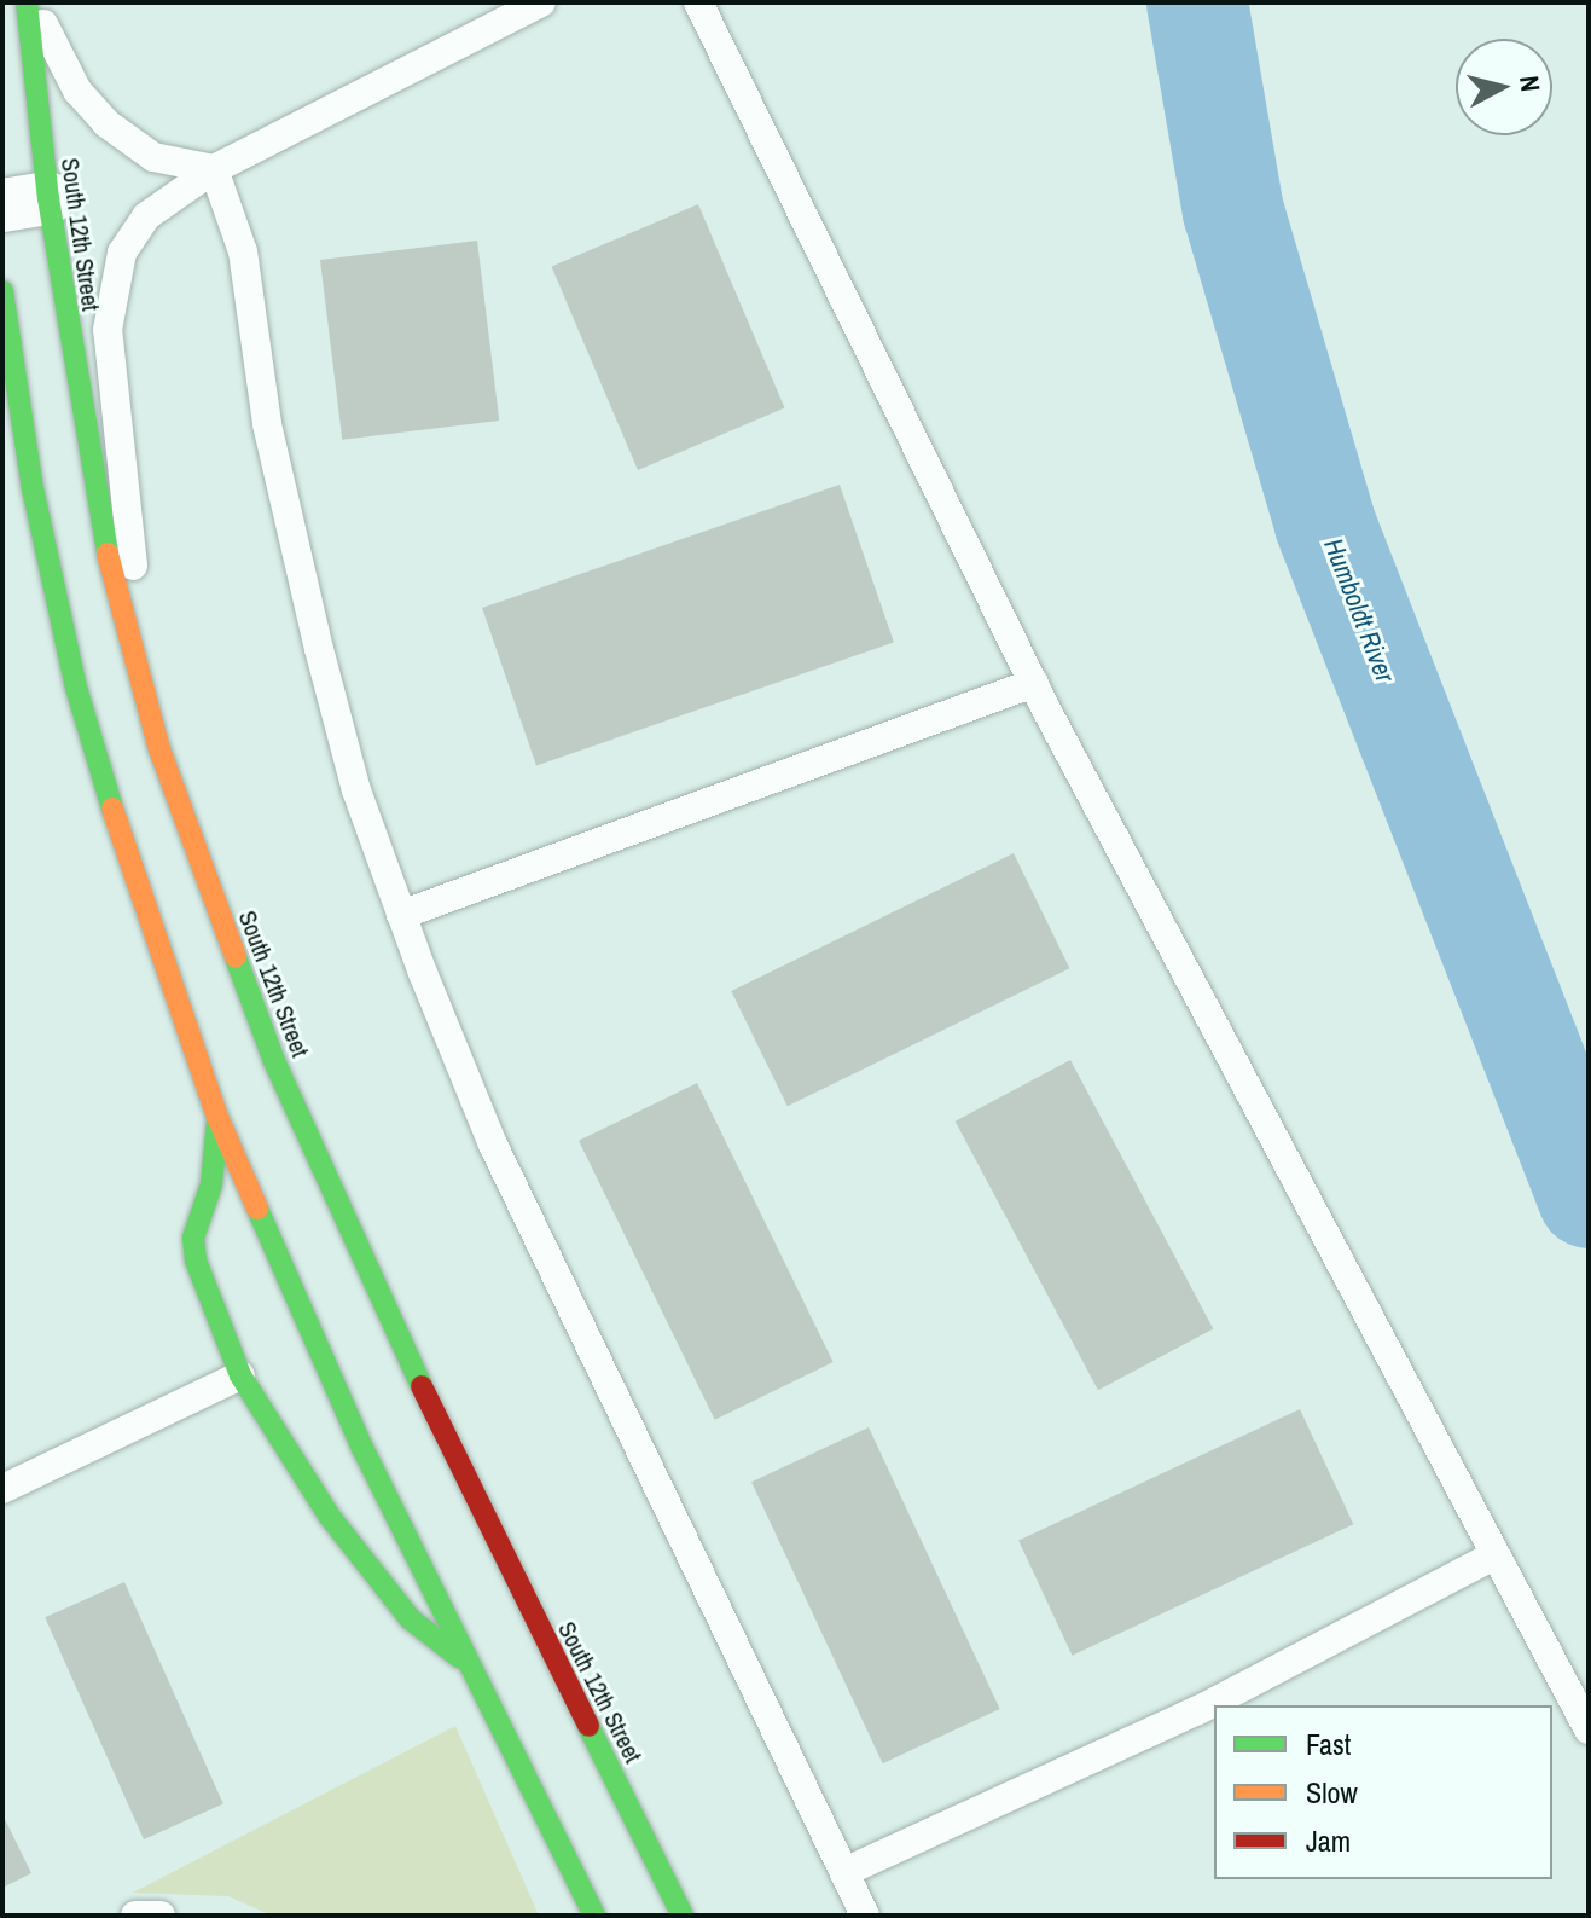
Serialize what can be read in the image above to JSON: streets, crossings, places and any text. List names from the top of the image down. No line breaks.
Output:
{"streets":{"main road":["South 12th Street"]},"water":["Humboldt River"],"legend":["Fast","Slow","Jam"],"north":"right"}
